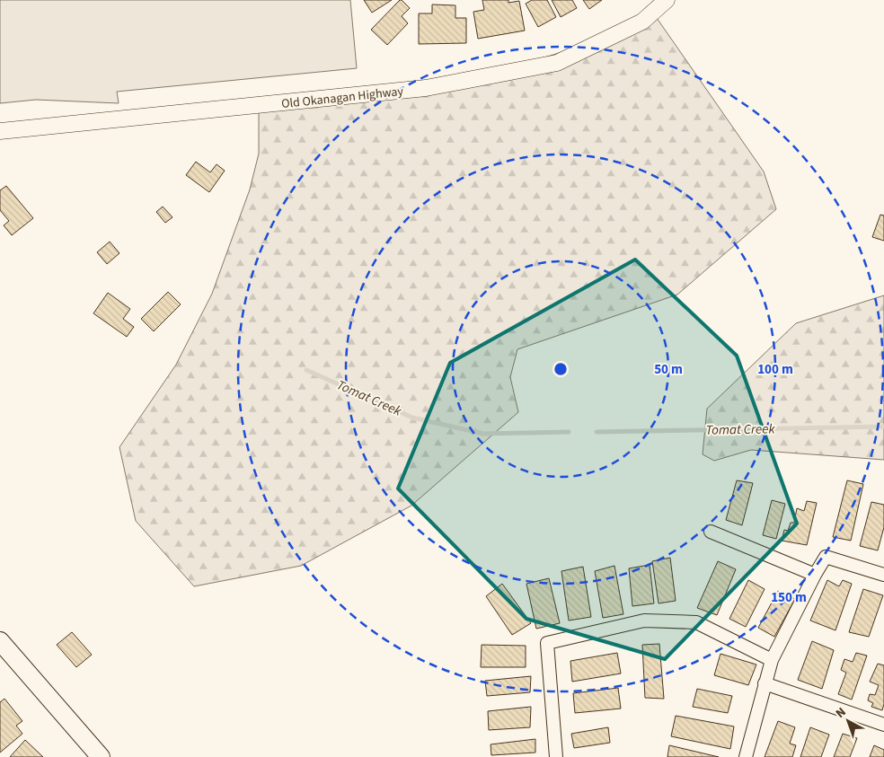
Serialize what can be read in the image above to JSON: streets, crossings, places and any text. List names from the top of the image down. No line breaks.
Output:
{"streets":{"street":["Old Okanagan Highway"]},"water":["Tomat Creek"],"north":"top left","rings":["50 m","100 m","150 m"]}
